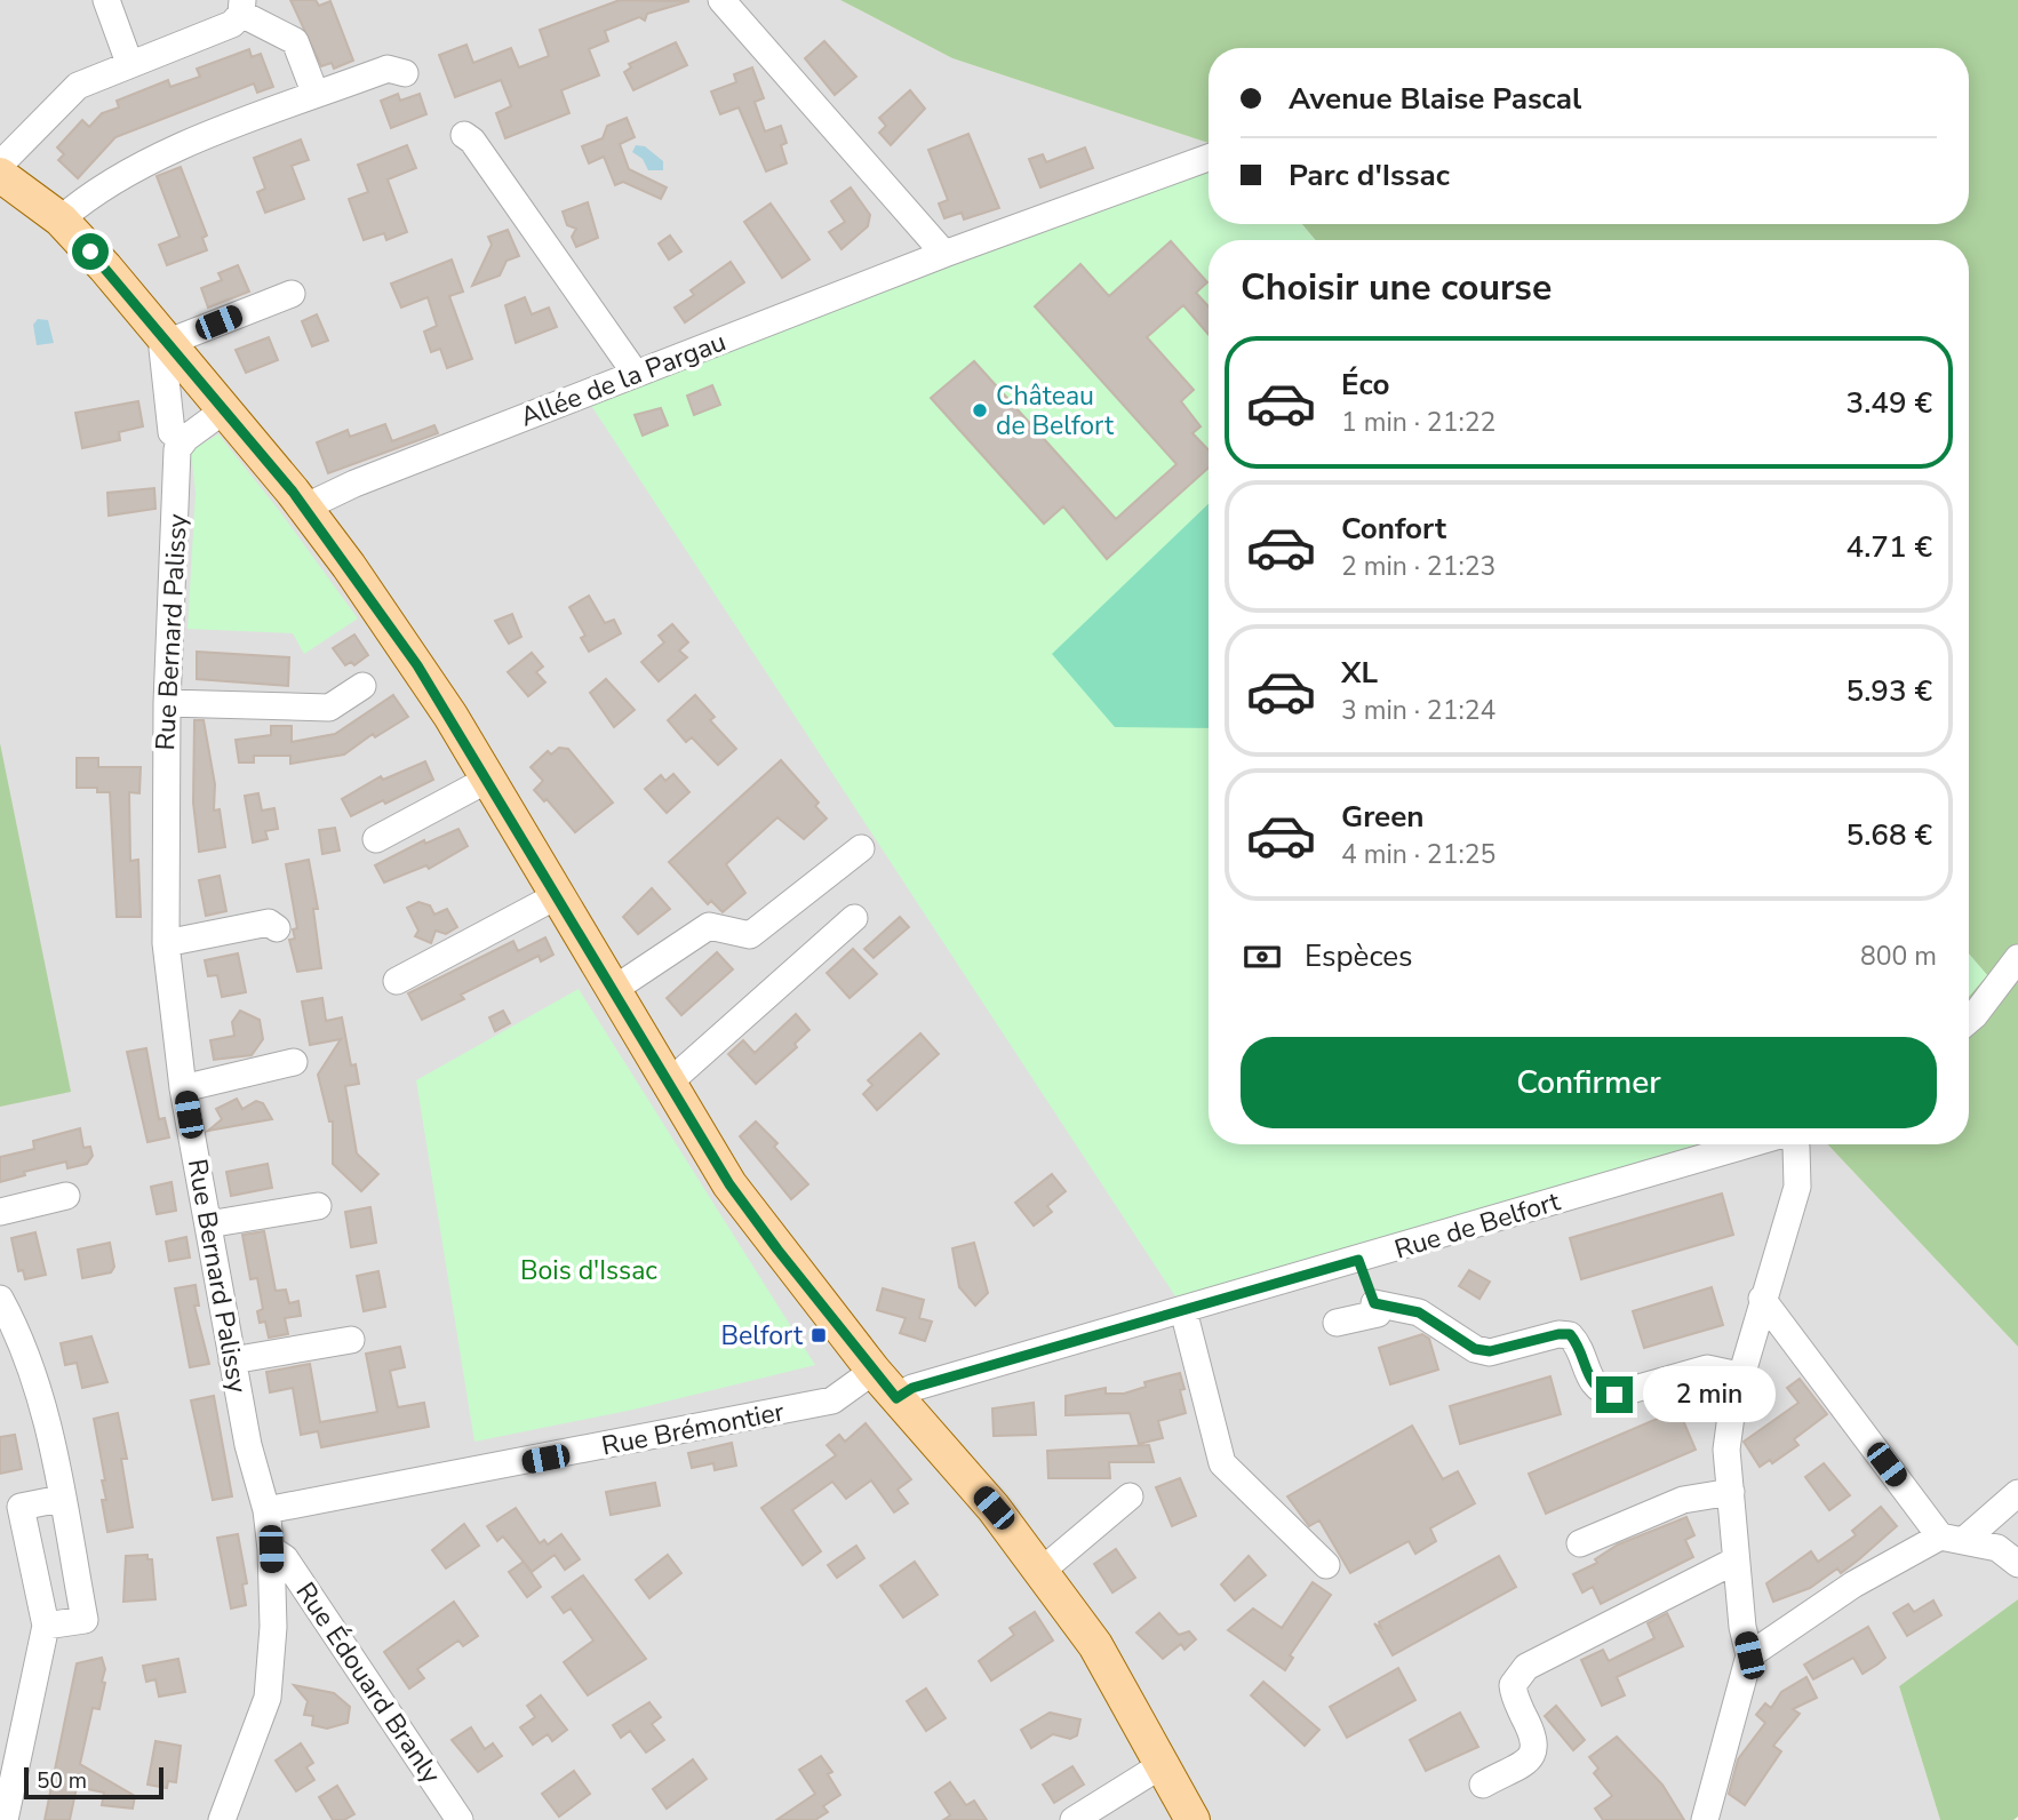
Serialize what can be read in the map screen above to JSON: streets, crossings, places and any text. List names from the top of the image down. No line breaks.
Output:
{"streets":{"street":["Allée de la Pargau","Rue Bernard Palissy","Rue de Belfort","Rue Brémontier","Rue Édouard Branly"]},"crossings":[["Rue Bernard Palissy","Rue Brémontier"],["Rue Bernard Palissy","Rue Édouard Branly"]],"parks":["Bois d'Issac"],"places":{"other":["Château de Belfort"],"transit":["Belfort"]},"scale_bar":"50 m","page":{"banner":["Avenue Blaise Pascal","Parc d'Issac"],"heading":"Choisir une course","list":[{"name":"Éco","note":"1 min · 21:22","value":"3.49 €"},{"name":"Confort","note":"2 min · 21:23","value":"4.71 €"},{"name":"XL","note":"3 min · 21:24","value":"5.93 €"},{"name":"Green","note":"4 min · 21:25","value":"5.68 €"}],"pay":["Espèces","800 m"],"buttons":"Confirmer","bubble":"2 min","scale":"50 m"}}
